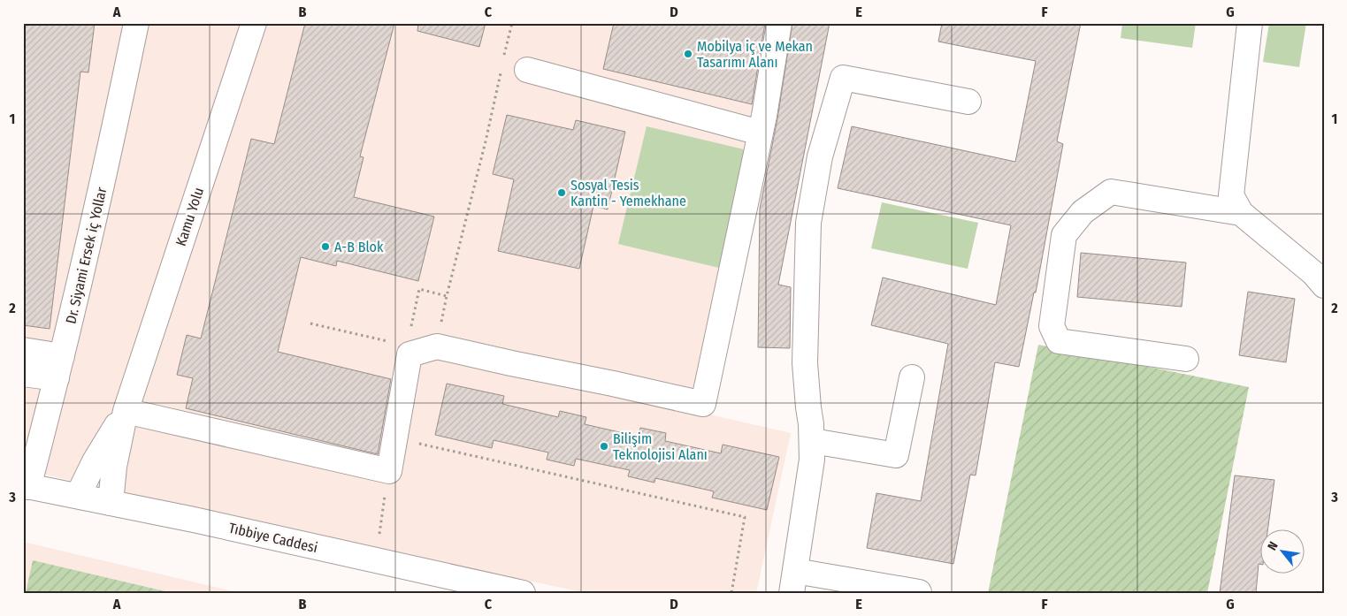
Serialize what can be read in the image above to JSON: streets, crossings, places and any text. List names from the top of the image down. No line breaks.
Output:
{"streets":{"street":["Kamu Yolu","Dr. Siyami Ersek iç Yollar","Tıbbiye Caddesi"]},"crossings":[["Kamu Yolu","Tıbbiye Caddesi"],["Dr. Siyami Ersek iç Yollar","Tıbbiye Caddesi"]],"places":["Mobilya iç ve Mekan Tasarımı Alanı","Sosyal Tesis Kantin - Yemekhane","A-B Blok","Bilişim Teknolojisi Alanı"],"north":"top left","grid":{"columns":["A","B","C","D","E","F","G"],"rows":["1","2","3"]}}
